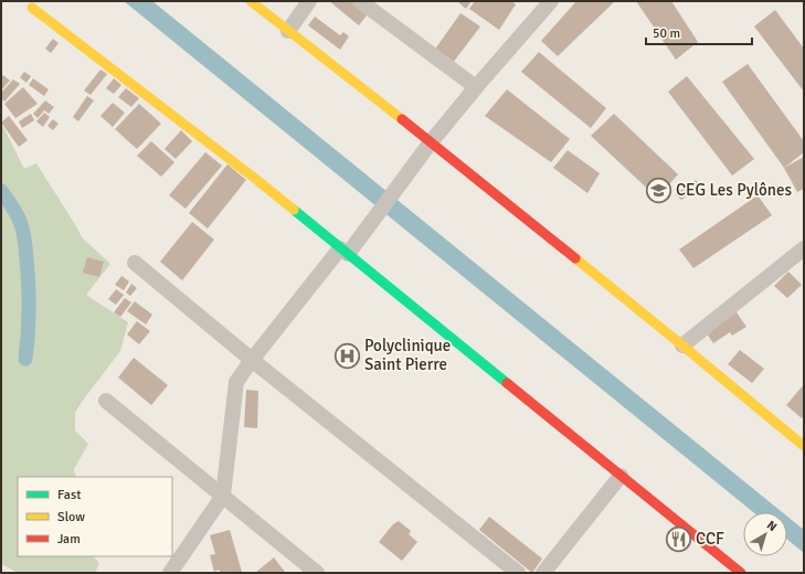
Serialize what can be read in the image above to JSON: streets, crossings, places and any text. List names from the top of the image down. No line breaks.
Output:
{"places":{"school or university":["CEG Les Pylônes"],"hospital":["Polyclinique Saint Pierre"],"restaurant":["CCF"]},"legend":["Fast","Slow","Jam"],"scale_bar":"50 m","north":"top right"}
